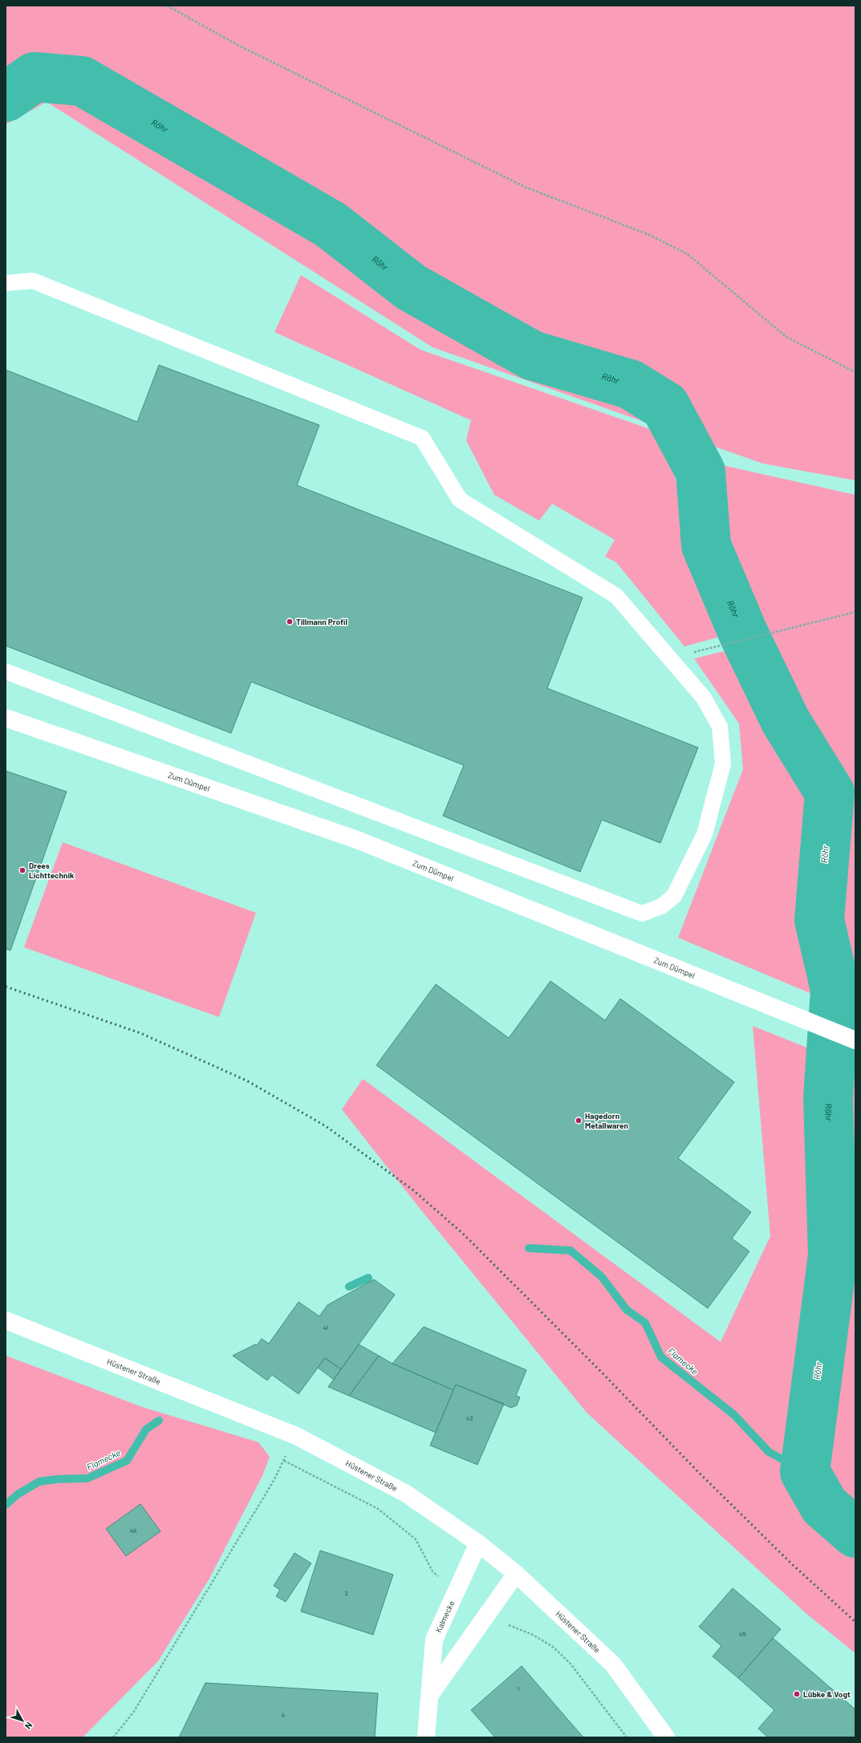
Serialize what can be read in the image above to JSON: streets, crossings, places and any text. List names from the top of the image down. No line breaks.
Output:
{"streets":{"street":["Zum Dümpel","Hüstener Straße","Kalmecke"]},"crossings":[["Hüstener Straße","Kalmecke"]],"water":["Röhr","Flamecke"],"places":["Tillmann Profil","Drees Lichttechnik","Hagedorn Metallwaren","Lübke & Vogt"],"house_numbers":["41","43","48","2","45","1","4"],"north":"bottom right"}
